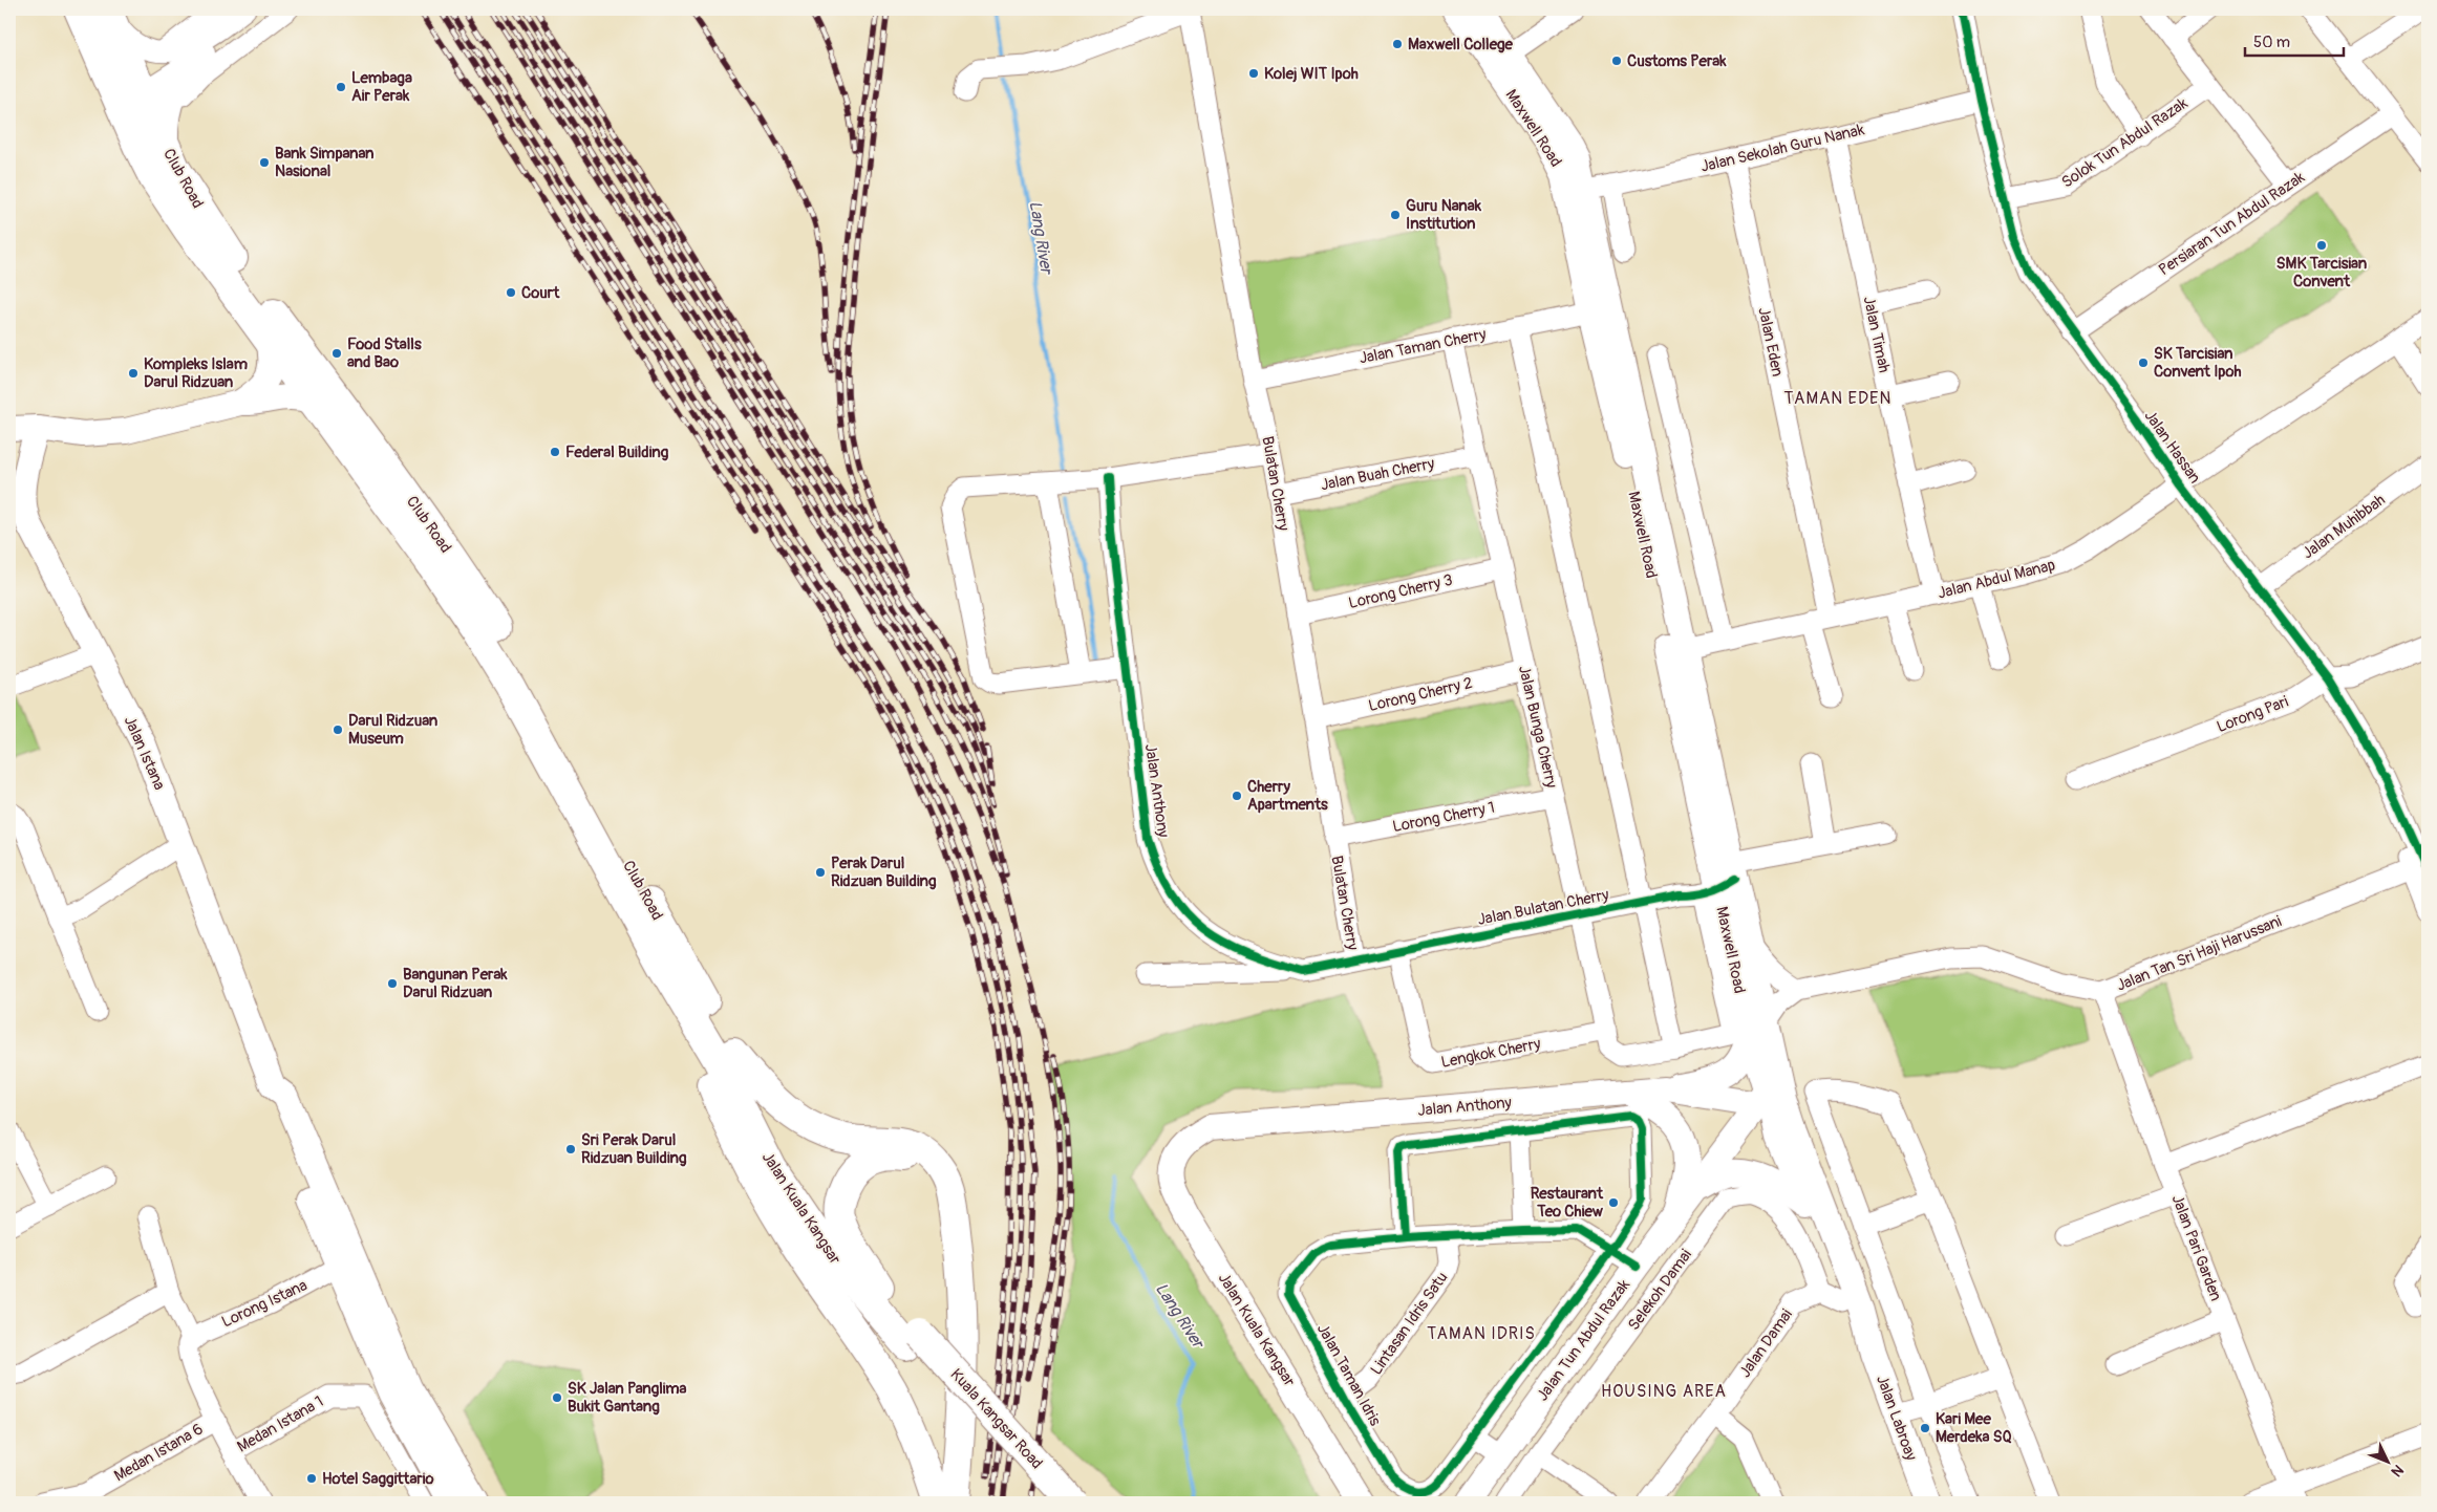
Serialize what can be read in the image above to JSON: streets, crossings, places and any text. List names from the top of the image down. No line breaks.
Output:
{"streets":{"highway":["Club Road","Jalan Kuala Kangsar","Kuala Kangsar Road"],"main road":["Maxwell Road","Jalan Istana","Jalan Anthony","Jalan Tun Abdul Razak","Jalan Labroay"],"street":["Solok Tun Abdul Razak","Jalan Sekolah Guru Nanak","Persiaran Tun Abdul Razak","Jalan Timah","Jalan Eden","Jalan Taman Cherry","Jalan Hassan","Jalan Buah Cherry","Bulatan Cherry","Jalan Muhibbah","Jalan Abdul Manap","Lorong Cherry 3","Lorong Cherry 2","Lorong Pari","Jalan Bunga Cherry","Lorong Cherry 1","Jalan Bulatan Cherry","Jalan Tan Sri Haji Harussani","Lengkok Cherry","Jalan Pari Garden","Selekoh Damai","Lorong Istana","Lintasan Idris Satu","Jalan Damai","Jalan Taman Idris","Medan Istana 1","Medan Istana 6"]},"crossings":[["Maxwell Road","Jalan Sekolah Guru Nanak"],["Maxwell Road","Jalan Taman Cherry"],["Maxwell Road","Jalan Abdul Manap"],["Maxwell Road","Jalan Bunga Cherry"],["Maxwell Road","Jalan Anthony"],["Maxwell Road","Jalan Bulatan Cherry"],["Maxwell Road","Jalan Tan Sri Haji Harussani"],["Maxwell Road","Jalan Tun Abdul Razak"],["Maxwell Road","Jalan Labroay"],["Solok Tun Abdul Razak","Jalan Hassan"],["Jalan Sekolah Guru Nanak","Jalan Timah"],["Jalan Sekolah Guru Nanak","Jalan Eden"],["Jalan Sekolah Guru Nanak","Jalan Hassan"],["Club Road","Jalan Kuala Kangsar"],["Persiaran Tun Abdul Razak","Jalan Hassan"],["Jalan Timah","Jalan Abdul Manap"],["Jalan Eden","Jalan Abdul Manap"],["Jalan Taman Cherry","Bulatan Cherry"],["Jalan Taman Cherry","Jalan Bunga Cherry"],["Jalan Hassan","Jalan Muhibbah"],["Jalan Hassan","Jalan Abdul Manap"],["Jalan Hassan","Lorong Pari"],["Jalan Hassan","Jalan Tan Sri Haji Harussani"],["Jalan Buah Cherry","Bulatan Cherry"],["Jalan Buah Cherry","Jalan Bunga Cherry"],["Bulatan Cherry","Lorong Cherry 3"],["Bulatan Cherry","Lorong Cherry 2"],["Bulatan Cherry","Lorong Cherry 1"],["Bulatan Cherry","Jalan Bulatan Cherry"],["Lorong Cherry 3","Jalan Bunga Cherry"],["Lorong Cherry 2","Jalan Bunga Cherry"],["Jalan Bunga Cherry","Lorong Cherry 1"],["Jalan Bunga Cherry","Jalan Bulatan Cherry"],["Jalan Bunga Cherry","Lengkok Cherry"],["Jalan Istana","Lorong Istana"],["Jalan Anthony","Jalan Kuala Kangsar"],["Jalan Anthony","Jalan Tun Abdul Razak"],["Jalan Bulatan Cherry","Lengkok Cherry"],["Jalan Tan Sri Haji Harussani","Jalan Pari Garden"],["Jalan Kuala Kangsar","Kuala Kangsar Road"],["Selekoh Damai","Jalan Damai"],["Lintasan Idris Satu","Jalan Taman Idris"],["Jalan Tun Abdul Razak","Jalan Taman Idris"]],"districts":["TAMAN EDEN","TAMAN IDRIS","HOUSING AREA"],"water":["Lang River"],"places":["Maxwell College","Customs Perak","Kolej WIT Ipoh","Lembaga Air Perak","Bank Simpanan Nasional","Guru Nanak Institution","SMK Tarcisian Convent","Court","Food Stalls and Bao","SK Tarcisian Convent Ipoh","Kompleks Islam Darul Ridzuan","Federal Building","Darul Ridzuan Museum","Cherry Apartments","Perak Darul Ridzuan Building","Bangunan Perak Darul Ridzuan","Sri Perak Darul Ridzuan Building","Restaurant Teo Chiew","SK Jalan Panglima Bukit Gantang","Kari Mee Merdeka SQ","Hotel Saggittario"],"scale_bar":"50 m","north":"bottom right"}
